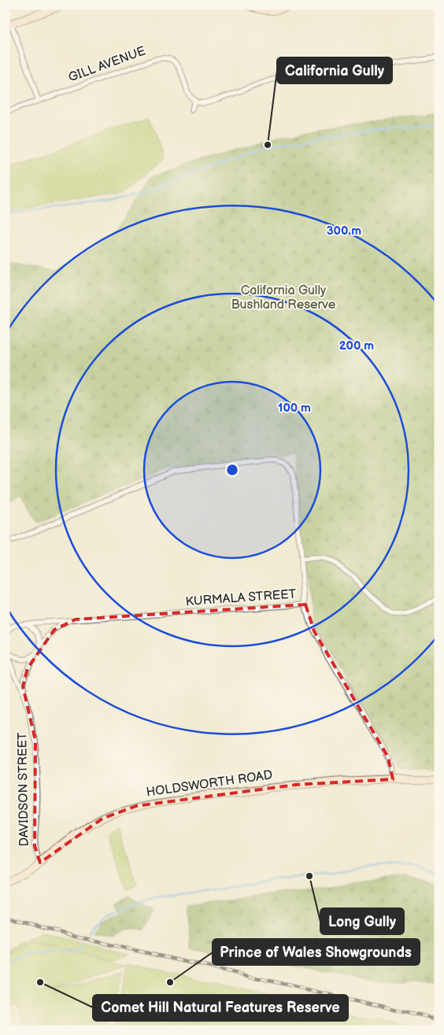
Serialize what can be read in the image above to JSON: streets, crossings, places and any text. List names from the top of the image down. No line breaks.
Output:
{"streets":{"main road":["HOLDSWORTH ROAD"],"street":["GILL AVENUE","KURMALA STREET","DAVIDSON STREET"]},"crossings":[["KURMALA STREET","HOLDSWORTH ROAD"],["KURMALA STREET","DAVIDSON STREET"],["HOLDSWORTH ROAD","DAVIDSON STREET"]],"parks":["California Gully Bushland Reserve"],"places":["California Gully","Long Gully","Comet Hill Natural Features Reserve","Prince of Wales Showgrounds"],"rings":["300 m","200 m","100 m"]}
